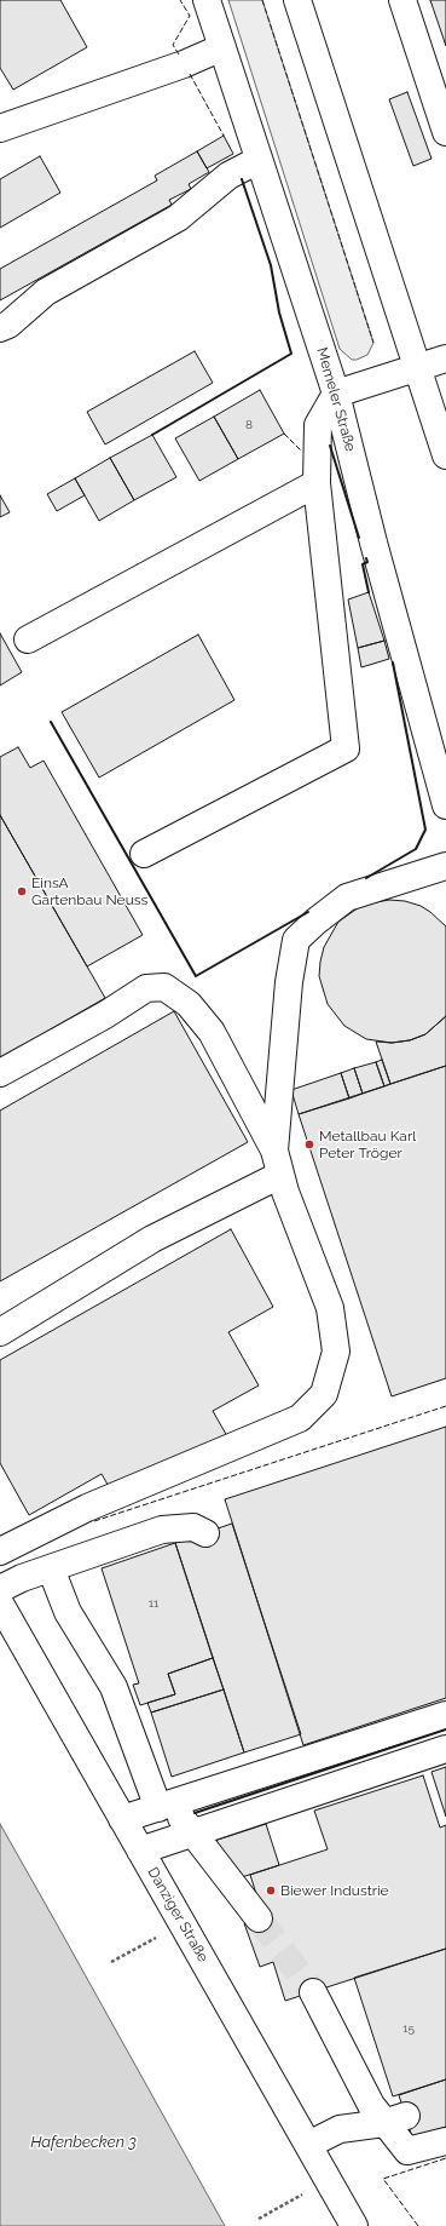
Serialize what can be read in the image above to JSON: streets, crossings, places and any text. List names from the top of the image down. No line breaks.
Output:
{"streets":{"street":["Memeler Straße","Danziger Straße"]},"water":["Hafenbecken 3"],"places":["EinsA Gartenbau Neuss","Metallbau Karl Peter Tröger","Biewer Industrie"],"house_numbers":["8","11","15"]}
